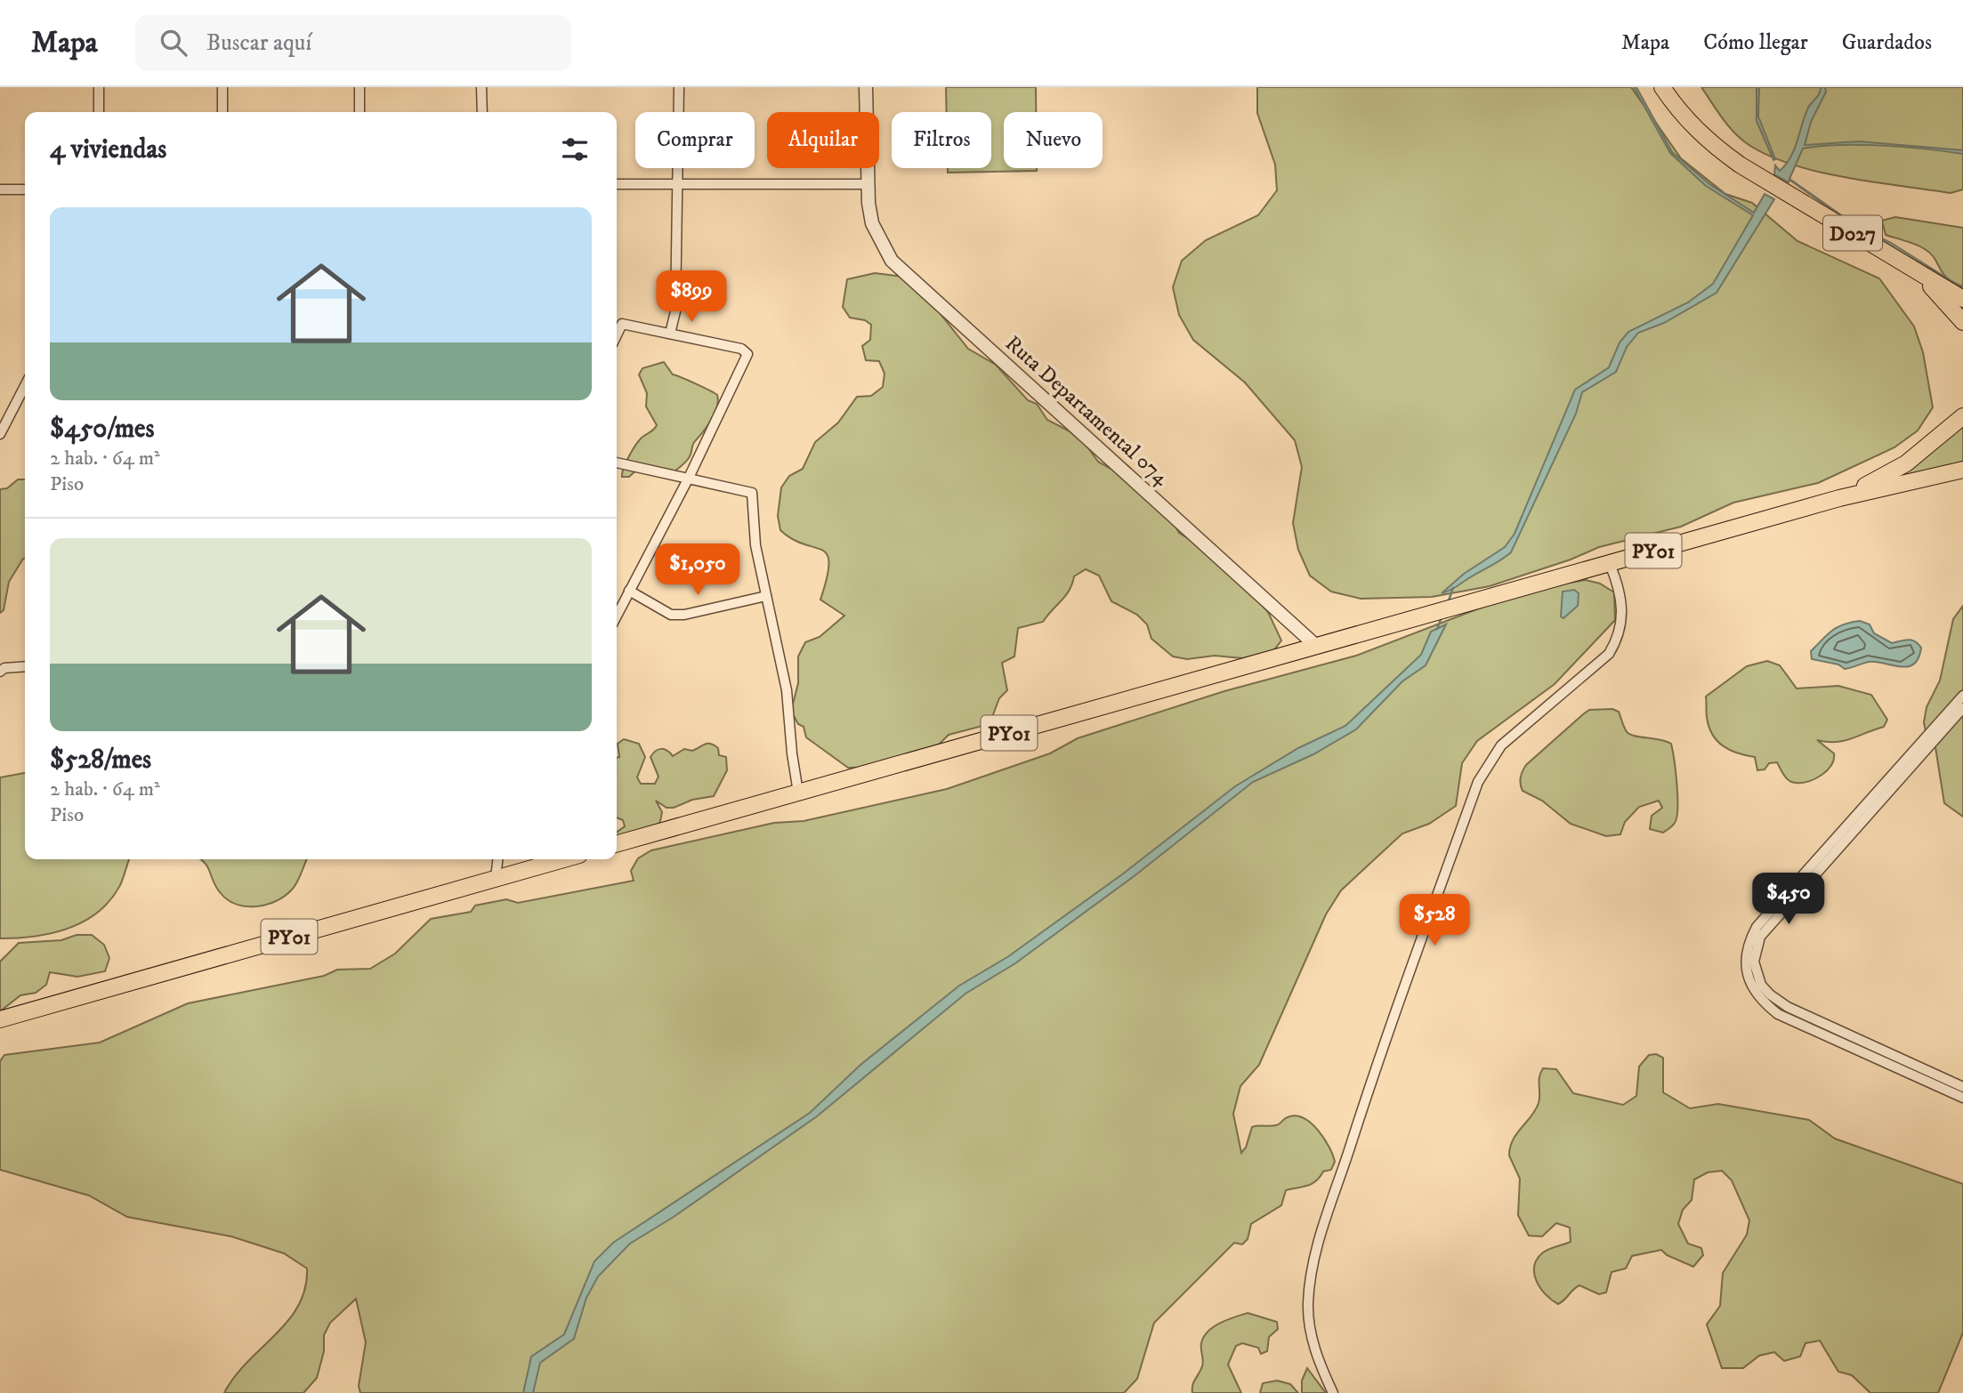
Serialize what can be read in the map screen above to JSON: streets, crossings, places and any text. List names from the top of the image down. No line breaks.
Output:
{"streets":{"main road":["D027","PY01"],"street":["Ruta Departamental 074"]},"crossings":[["Ruta Departamental 074","PY01"]],"page":{"header":"Mapa","search":"Buscar aquí","nav":["Mapa","Cómo llegar","Guardados"],"chip":["Comprar","Alquilar","Filtros","Nuevo"],"heading":"4 viviendas","list":[{"name":"$450/mes","note":"2 hab. · 64 m² · Piso"},{"name":"$528/mes","note":"2 hab. · 64 m² · Piso"}],"price":["$899","$1,050","$450","$528"]}}
